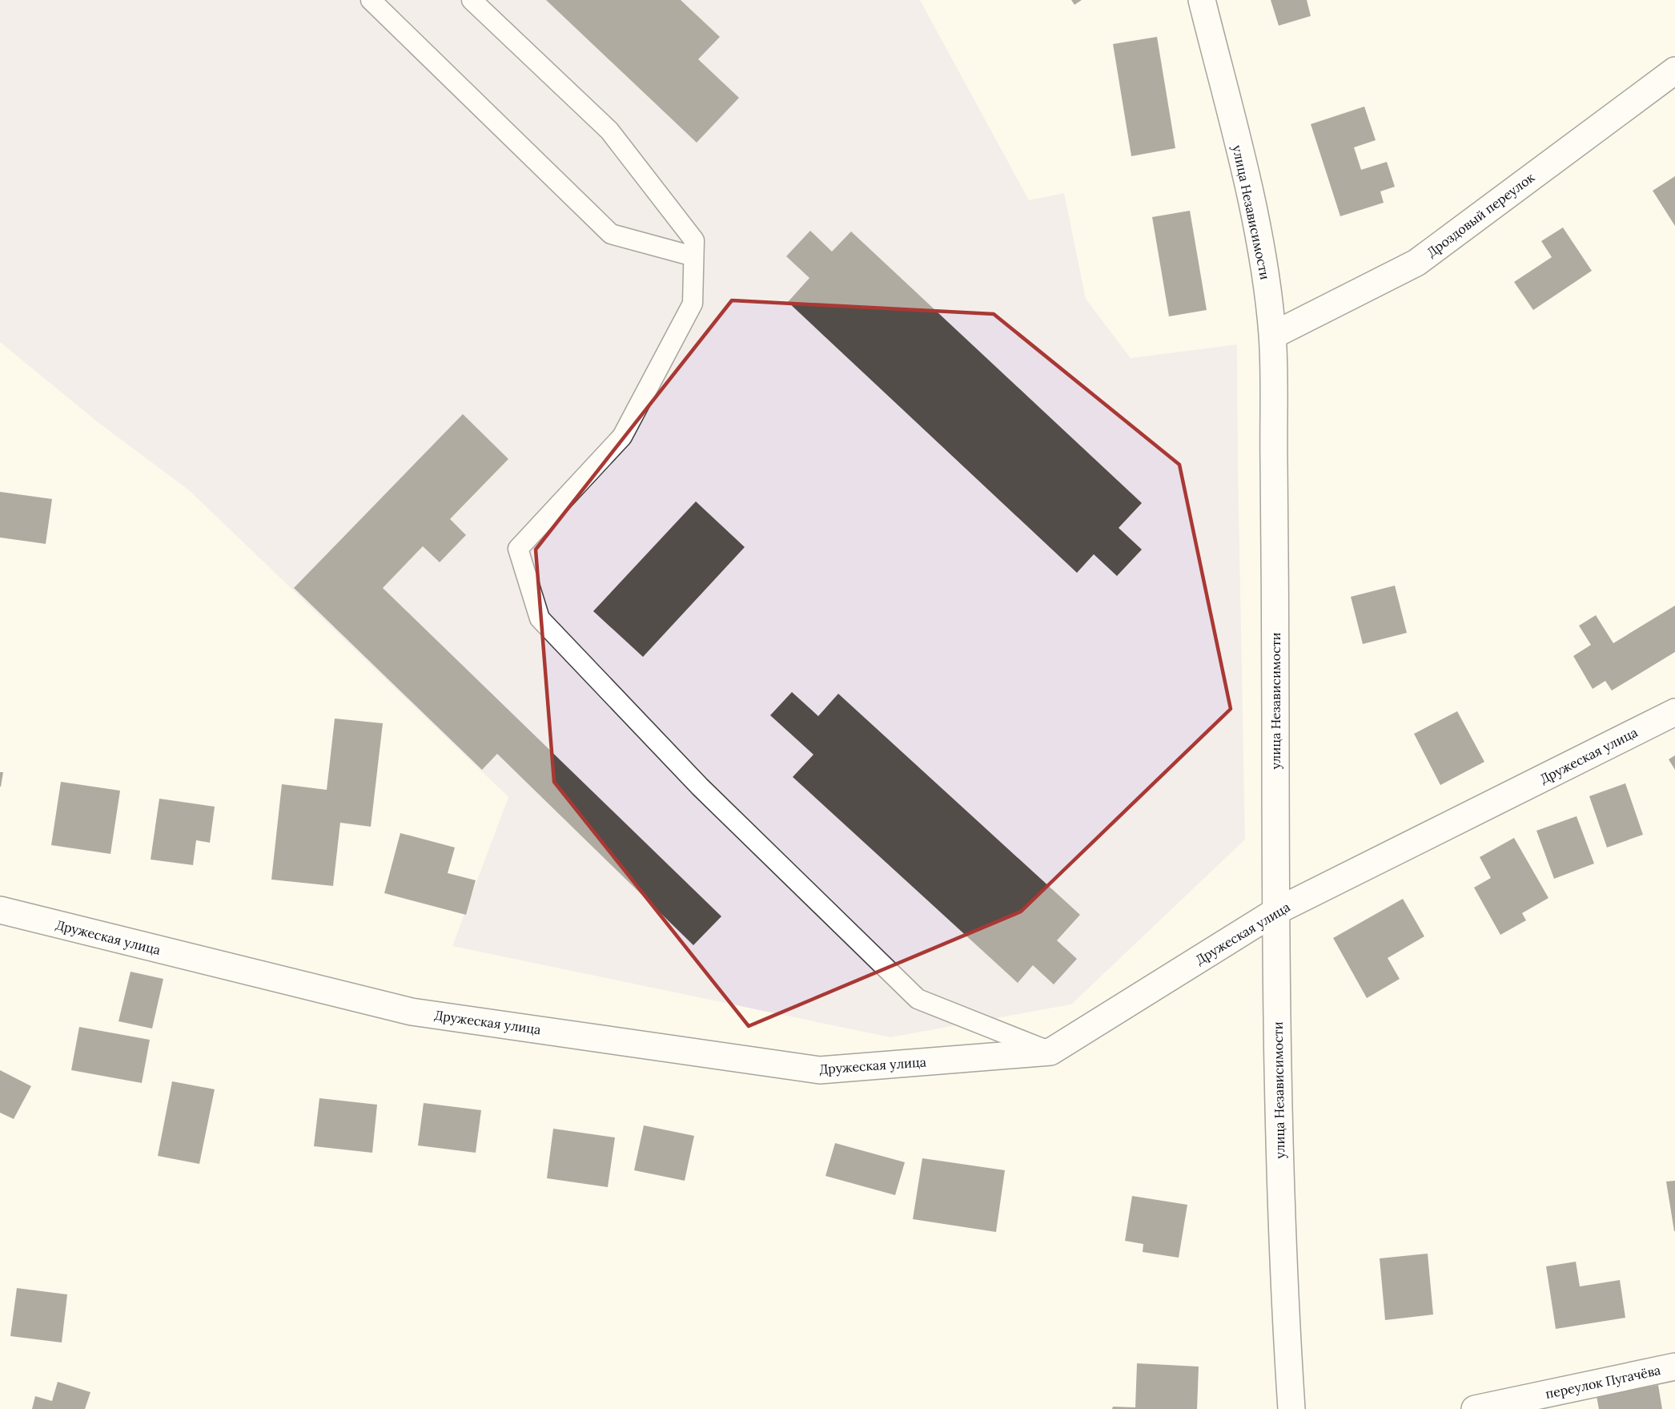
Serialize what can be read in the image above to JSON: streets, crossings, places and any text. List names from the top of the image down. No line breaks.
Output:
{"streets":{"street":["улица Независимости","Дроздовый переулок","Дружеская улица","переулок Пугачёва"]},"crossings":[["улица Независимости","Дроздовый переулок"],["улица Независимости","Дружеская улица"]]}
